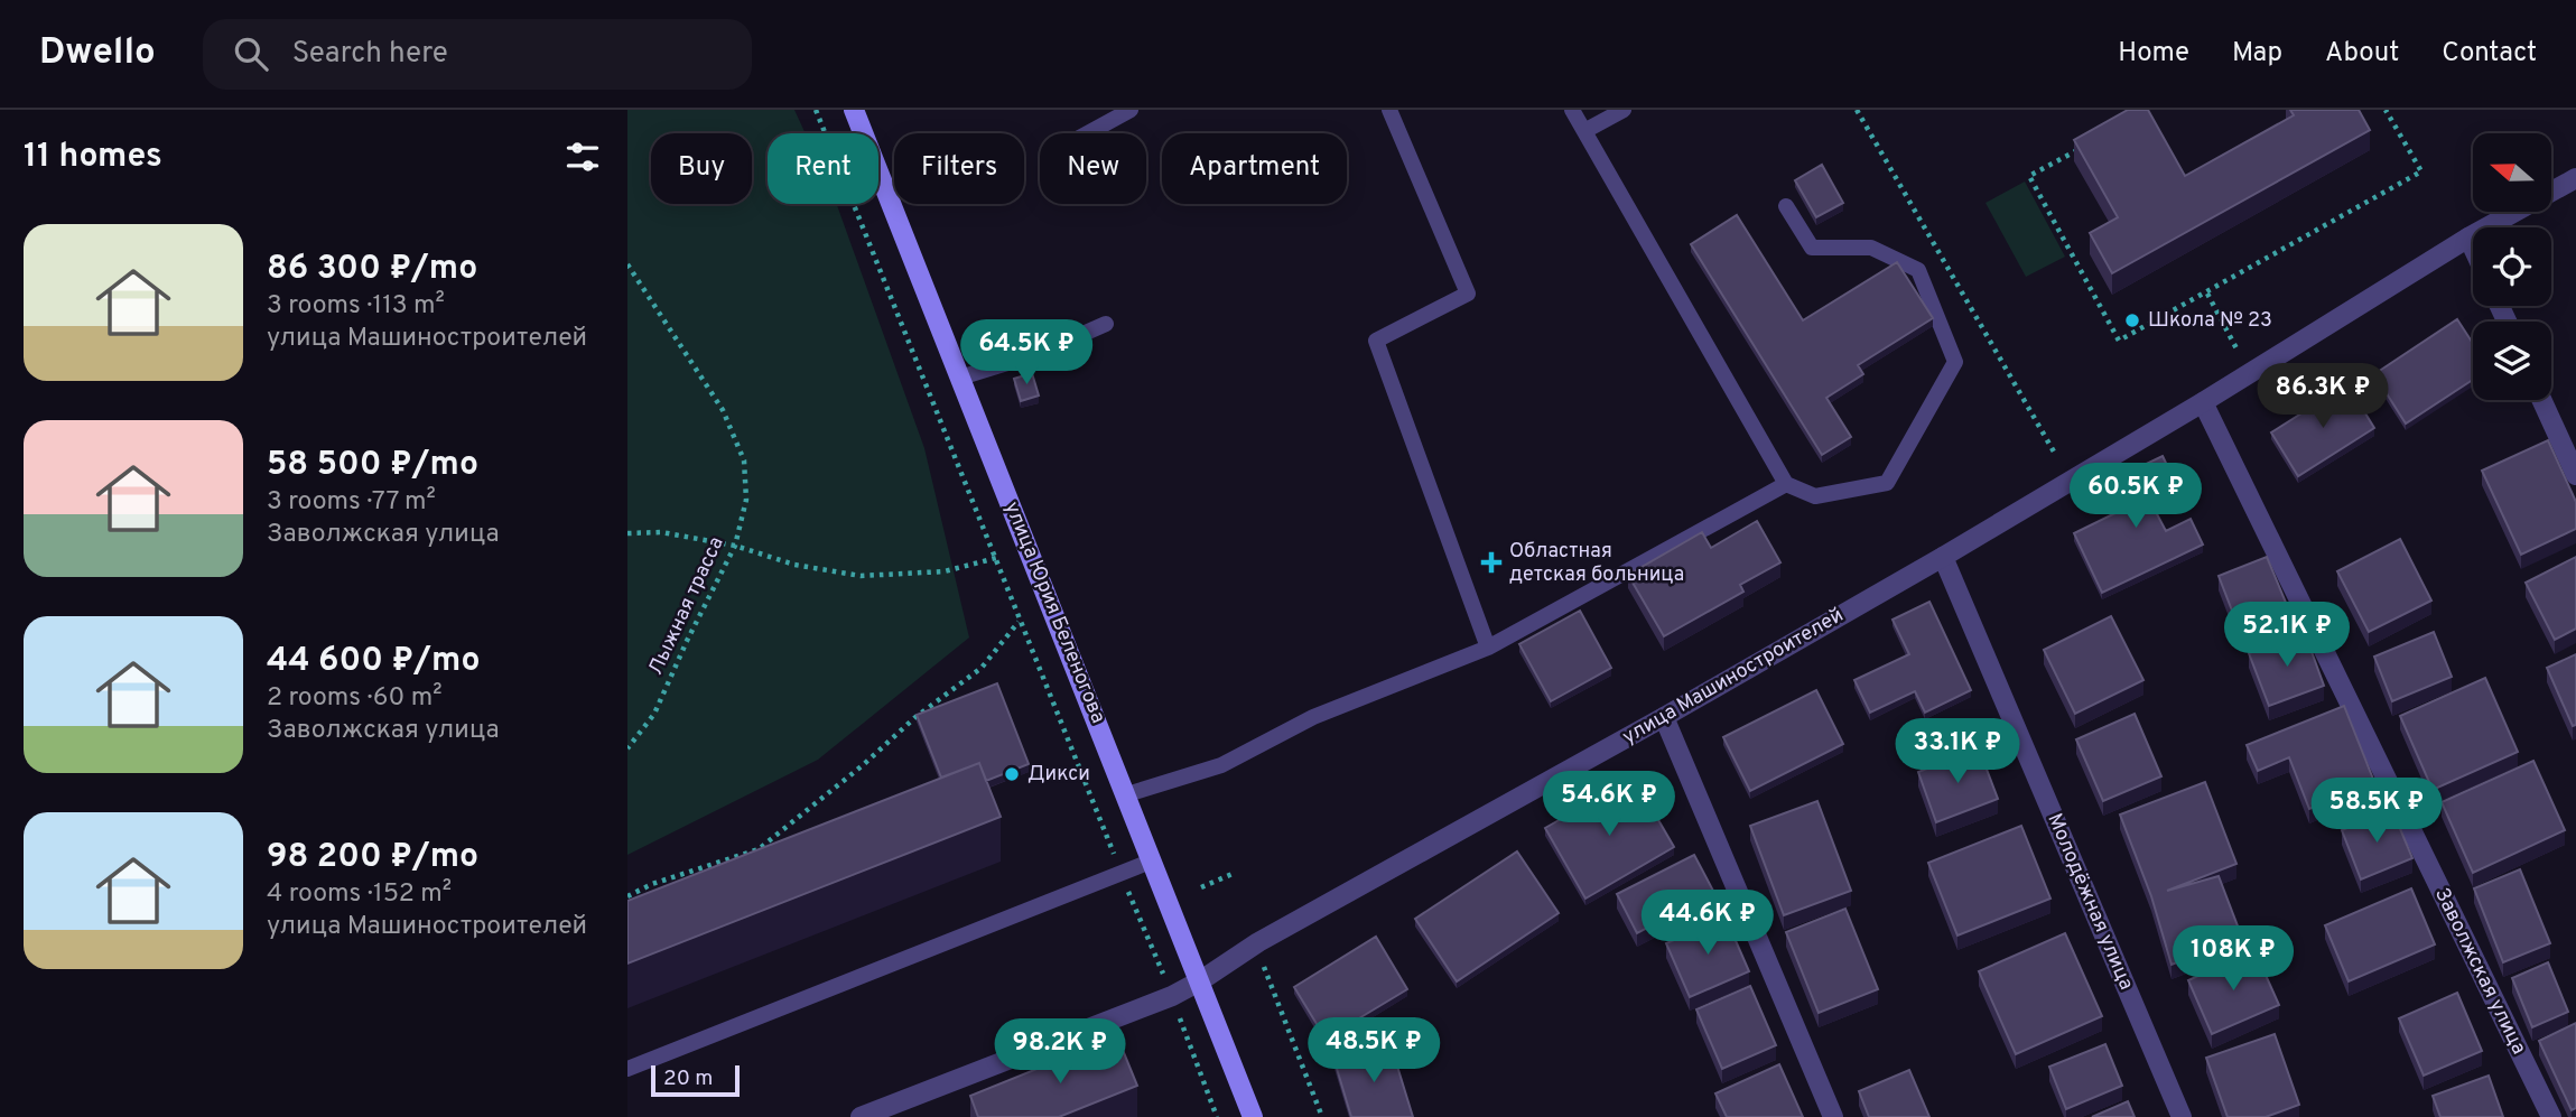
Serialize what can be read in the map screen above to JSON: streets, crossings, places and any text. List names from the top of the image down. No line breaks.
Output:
{"streets":{"main road":["улица Юрия Беленогова"],"street":["улица Машиностроителей","Молодёжная улица","Заволжская улица"],"path":["Лыжная трасса"]},"crossings":[["улица Юрия Беленогова","улица Машиностроителей"],["улица Машиностроителей","Молодёжная улица"],["улица Машиностроителей","Заволжская улица"]],"places":{"other":["Школа № 23","Дикси"],"health":["Областная детская больница"]},"scale_bar":"20 m","north":"left","page":{"header":"Dwello","search":"Search here","nav":["Home","Map","About","Contact"],"heading":"11 homes","chip":["Buy","Rent","Filters","New","Apartment"],"list":[{"name":"86 300 ₽/mo","note":"3 rooms · 113 m² · улица Машиностроителей"},{"name":"58 500 ₽/mo","note":"3 rooms · 77 m² · Заволжская улица"},{"name":"44 600 ₽/mo","note":"2 rooms · 60 m² · Заволжская улица"},{"name":"98 200 ₽/mo","note":"4 rooms · 152 m² · улица Машиностроителей"}],"price":["64.5K ₽","86.3K ₽","60.5K ₽","52.1K ₽","33.1K ₽","54.6K ₽","58.5K ₽","44.6K ₽","108K ₽","48.5K ₽","98.2K ₽"],"scale":"20 m"}}
